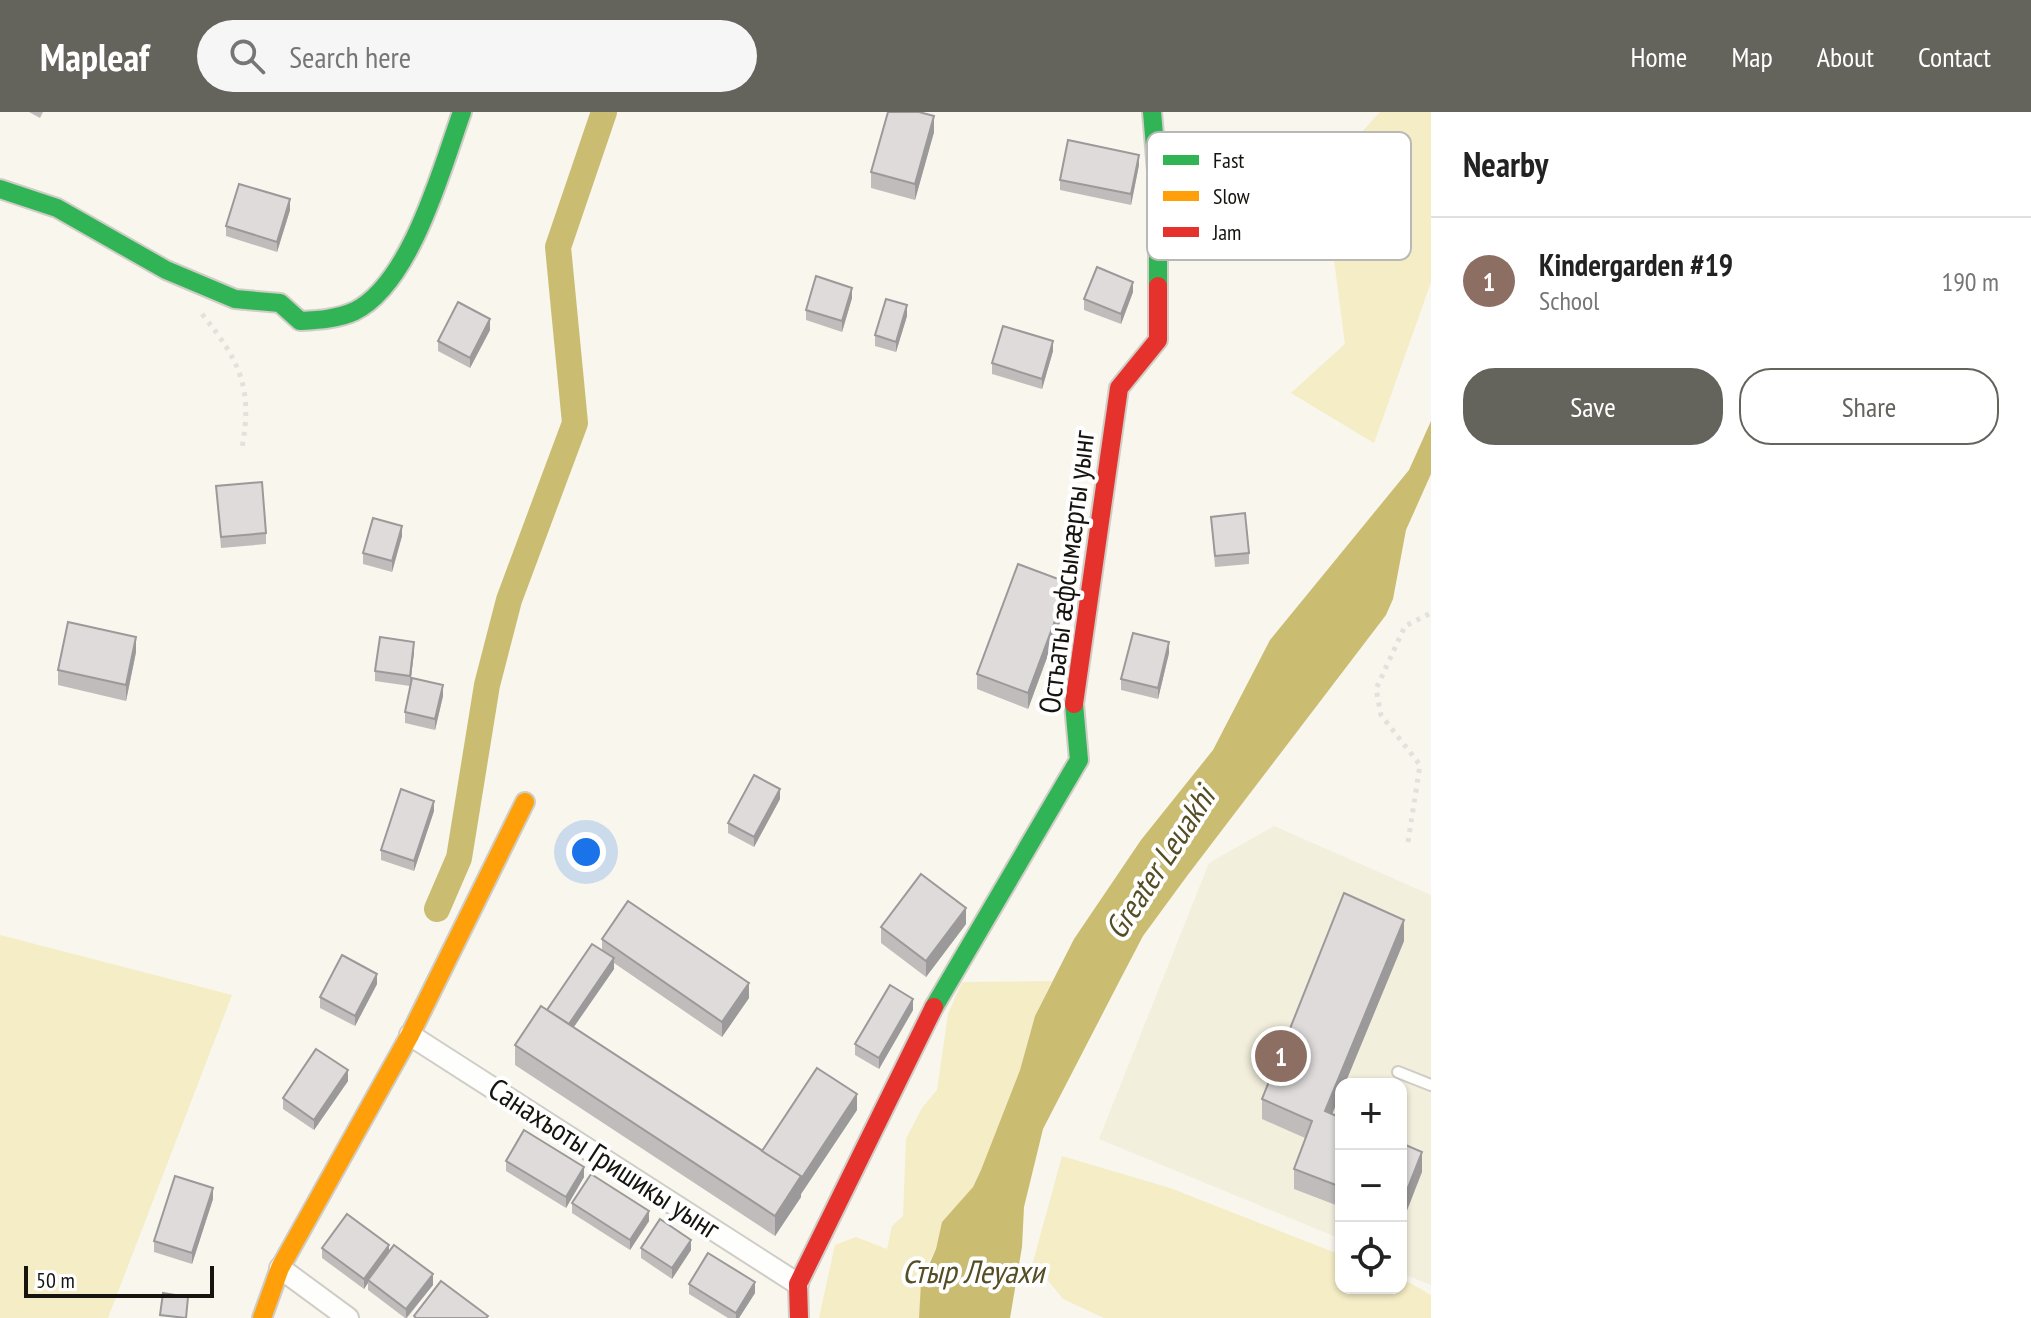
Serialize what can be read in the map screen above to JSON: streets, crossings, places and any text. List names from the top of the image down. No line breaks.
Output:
{"streets":{"street":["Остъаты æфсымæрты уынг","Санахъоты Гришикы уынг"]},"crossings":[["Остъаты æфсымæрты уынг","Санахъоты Гришикы уынг"]],"water":["Greater Leuakhi","Стыр Леуахи"],"legend":["Fast","Slow","Jam"],"scale_bar":"50 m","page":{"header":"Mapleaf","search":"Search here","nav":["Home","Map","About","Contact"],"heading":"Nearby","list":[{"mark":"1","name":"Kindergarden #19","note":"School","value":"190 m"}],"buttons":["Save","Share"],"pins":"1","map_buttons":["+","−"],"scale":"50 m"}}
